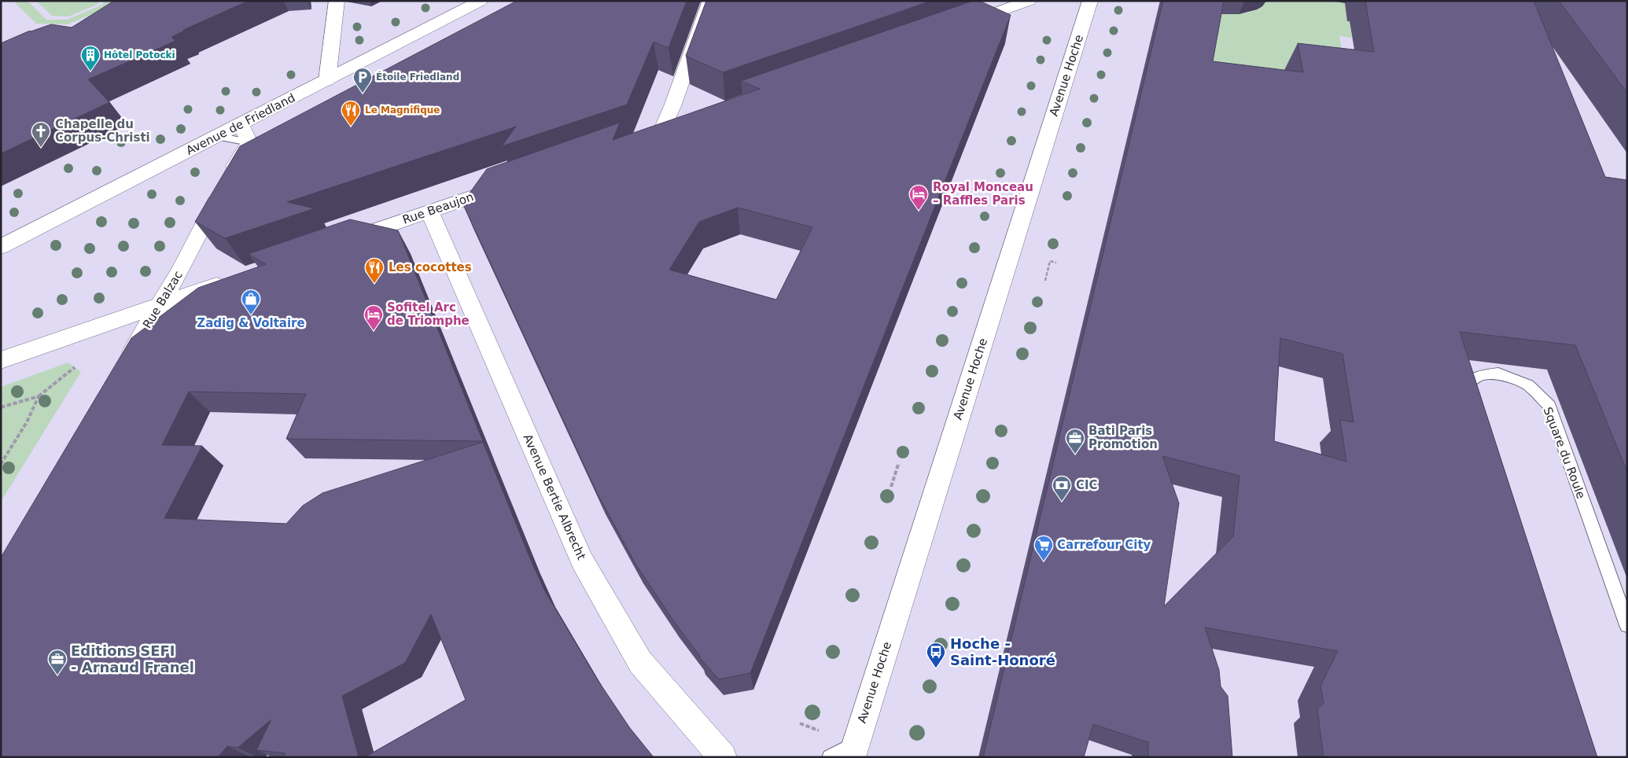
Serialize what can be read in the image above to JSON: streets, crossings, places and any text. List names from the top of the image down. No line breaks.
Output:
{"streets":{"street":["Avenue Hoche","Avenue de Friedland","Rue Beaujon","Rue Balzac","Avenue Bertie Albrecht"],"lane":["Square du Roule"]},"crossings":[["Avenue de Friedland","Rue Balzac"],["Rue Beaujon","Avenue Bertie Albrecht"]],"places":{"building":["Hôtel Potocki"],"parking":["Étoile Friedland"],"restaurant":["Le Magnifique","Les cocottes"],"church":["Chapelle du Corpus-Christi"],"hotel":["Royal Monceau – Raffles Paris","Sofitel Arc de Triomphe"],"shop":["Zadig & Voltaire"],"office":["Bati Paris Promotion","Editions SEFI - Arnaud Franel"],"bank":["CIC"],"supermarket":["Carrefour City"],"bus stop":["Hoche - Saint-Honoré"]}}
